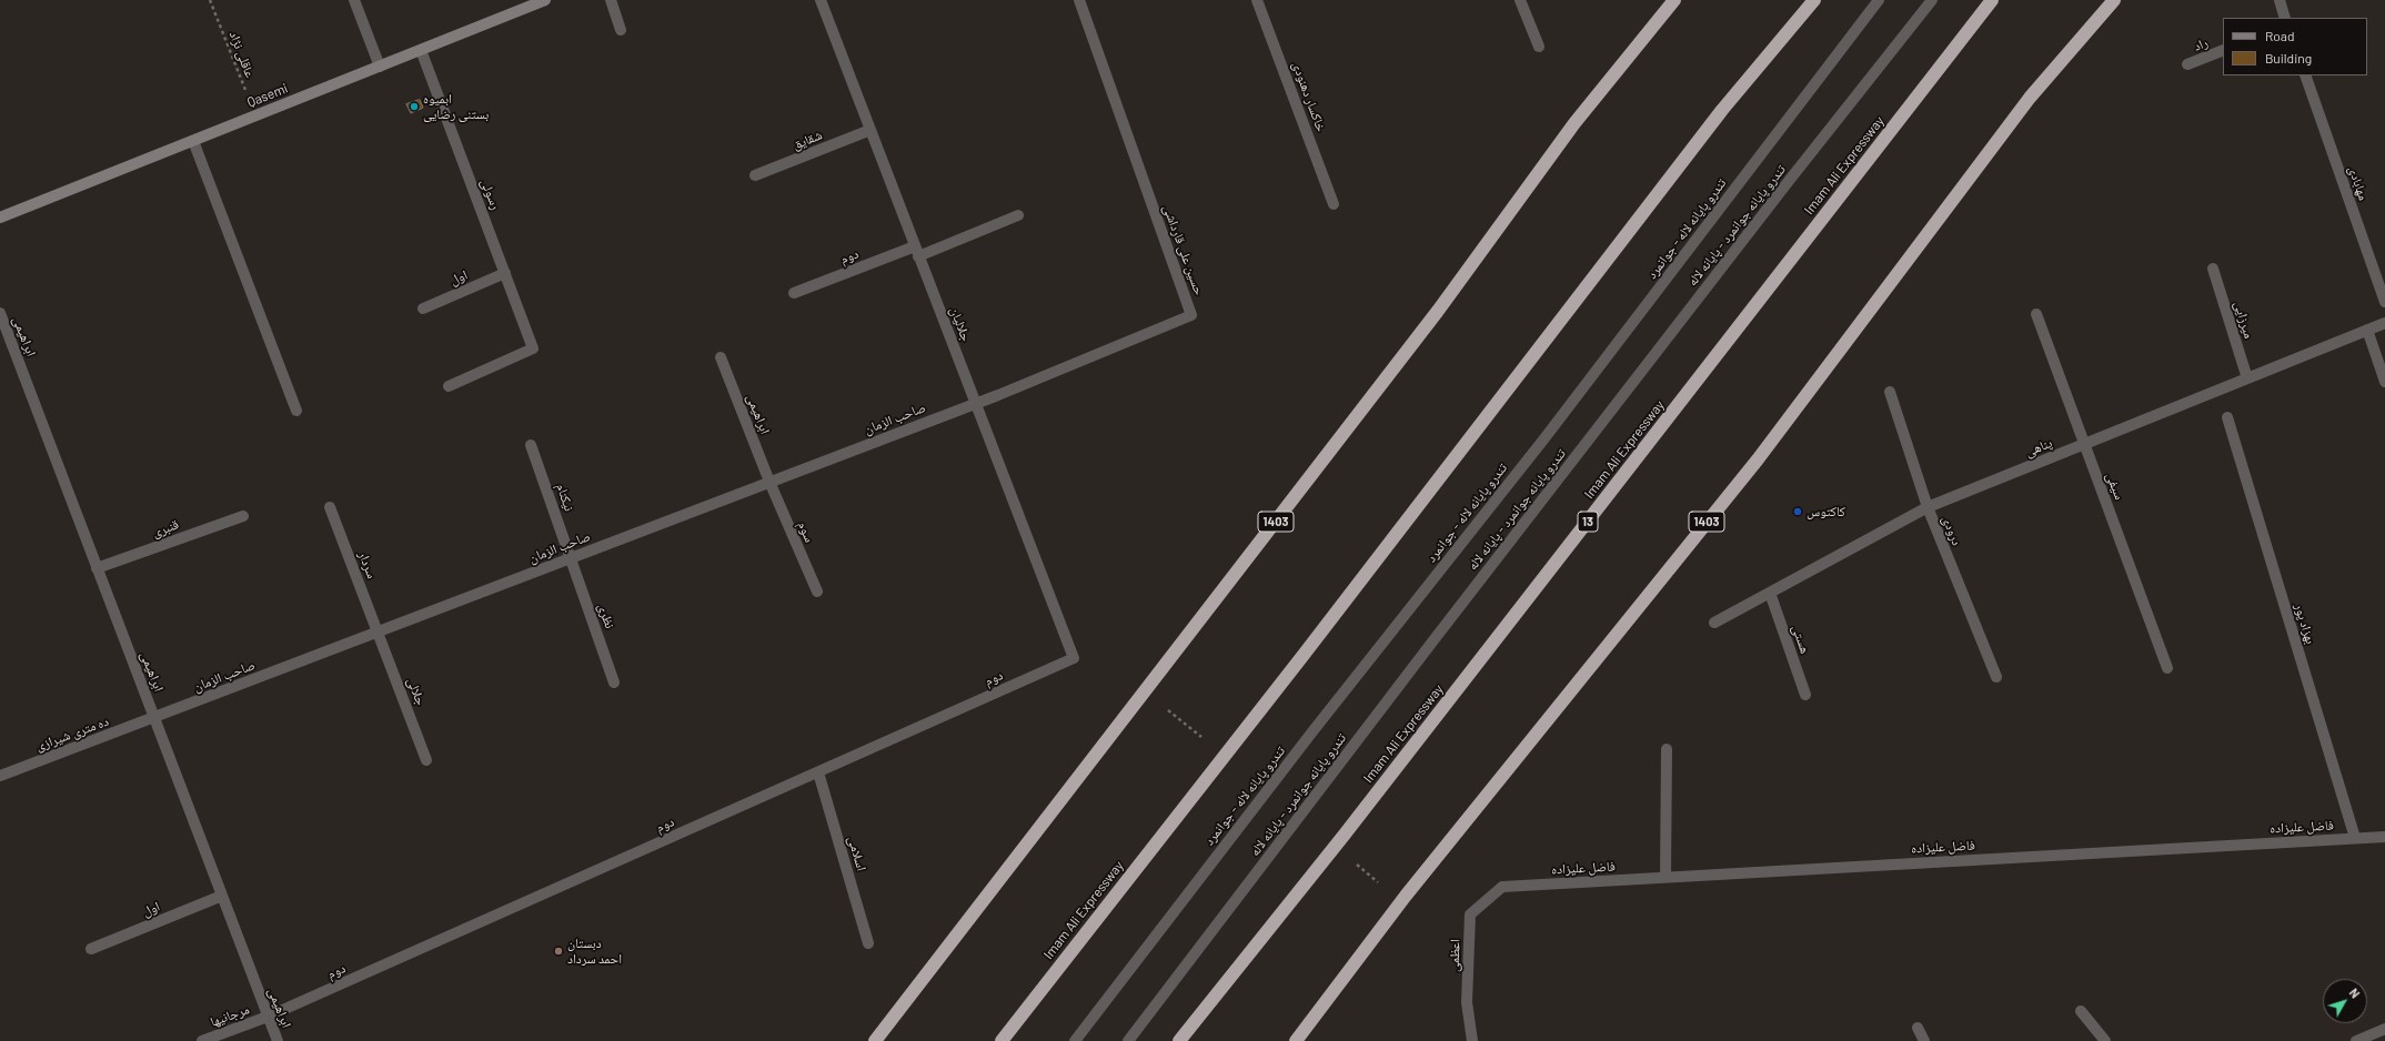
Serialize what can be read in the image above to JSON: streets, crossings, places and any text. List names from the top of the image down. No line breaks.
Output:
{"streets":{"highway":["Imam Ali Expressway","1403","13"],"main road":["Qasemi"],"street":["راد","خاکسار دهنودی","شقایق","مهابادی","رسولی","تندرو پایانه جوانمرد - پایانه لاله","تندرو پایانه لاله - جوانمرد","حسین علی قارداشی","دوم","اول","میرزایی","جلالیان","ابراهیمی","صاحب الزمان","پناهی","سیفی","نیکنام","قنبری","درودی","سوم","سردار","نظری","بهزاد پور","هستی","جلالی","ده متری شیرازی","فاضل علیزاده","اسلامی","اعظمی","مرجانیها"],"path":["عاقلی نژاد"]},"crossings":[["عاقلی نژاد","Qasemi"],["Qasemi","رسولی"],["شقایق","جلالیان"],["رسولی","اول"],["حسین علی قارداشی","جلالیان"],["حسین علی قارداشی","صاحب الزمان"],["دوم","جلالیان"],["دوم","ابراهیمی"],["دوم","اسلامی"],["دوم","مرجانیها"],["اول","ابراهیمی"],["میرزایی","پناهی"],["جلالیان","صاحب الزمان"],["ابراهیمی","صاحب الزمان"],["ابراهیمی","قنبری"],["ابراهیمی","سوم"],["ابراهیمی","ده متری شیرازی"],["ابراهیمی","مرجانیها"],["صاحب الزمان","نیکنام"],["صاحب الزمان","سوم"],["صاحب الزمان","سردار"],["صاحب الزمان","نظری"],["صاحب الزمان","جلالی"],["صاحب الزمان","ده متری شیرازی"],["پناهی","سیفی"],["پناهی","درودی"],["پناهی","هستی"],["نیکنام","نظری"],["سردار","جلالی"],["بهزاد پور","فاضل علیزاده"],["فاضل علیزاده","اعظمی"]],"places":["ابمیوه بستنی رضایی","کاکتوس","دبستان احمد سرداد"],"legend":["Road","Building"],"north":"top right"}
